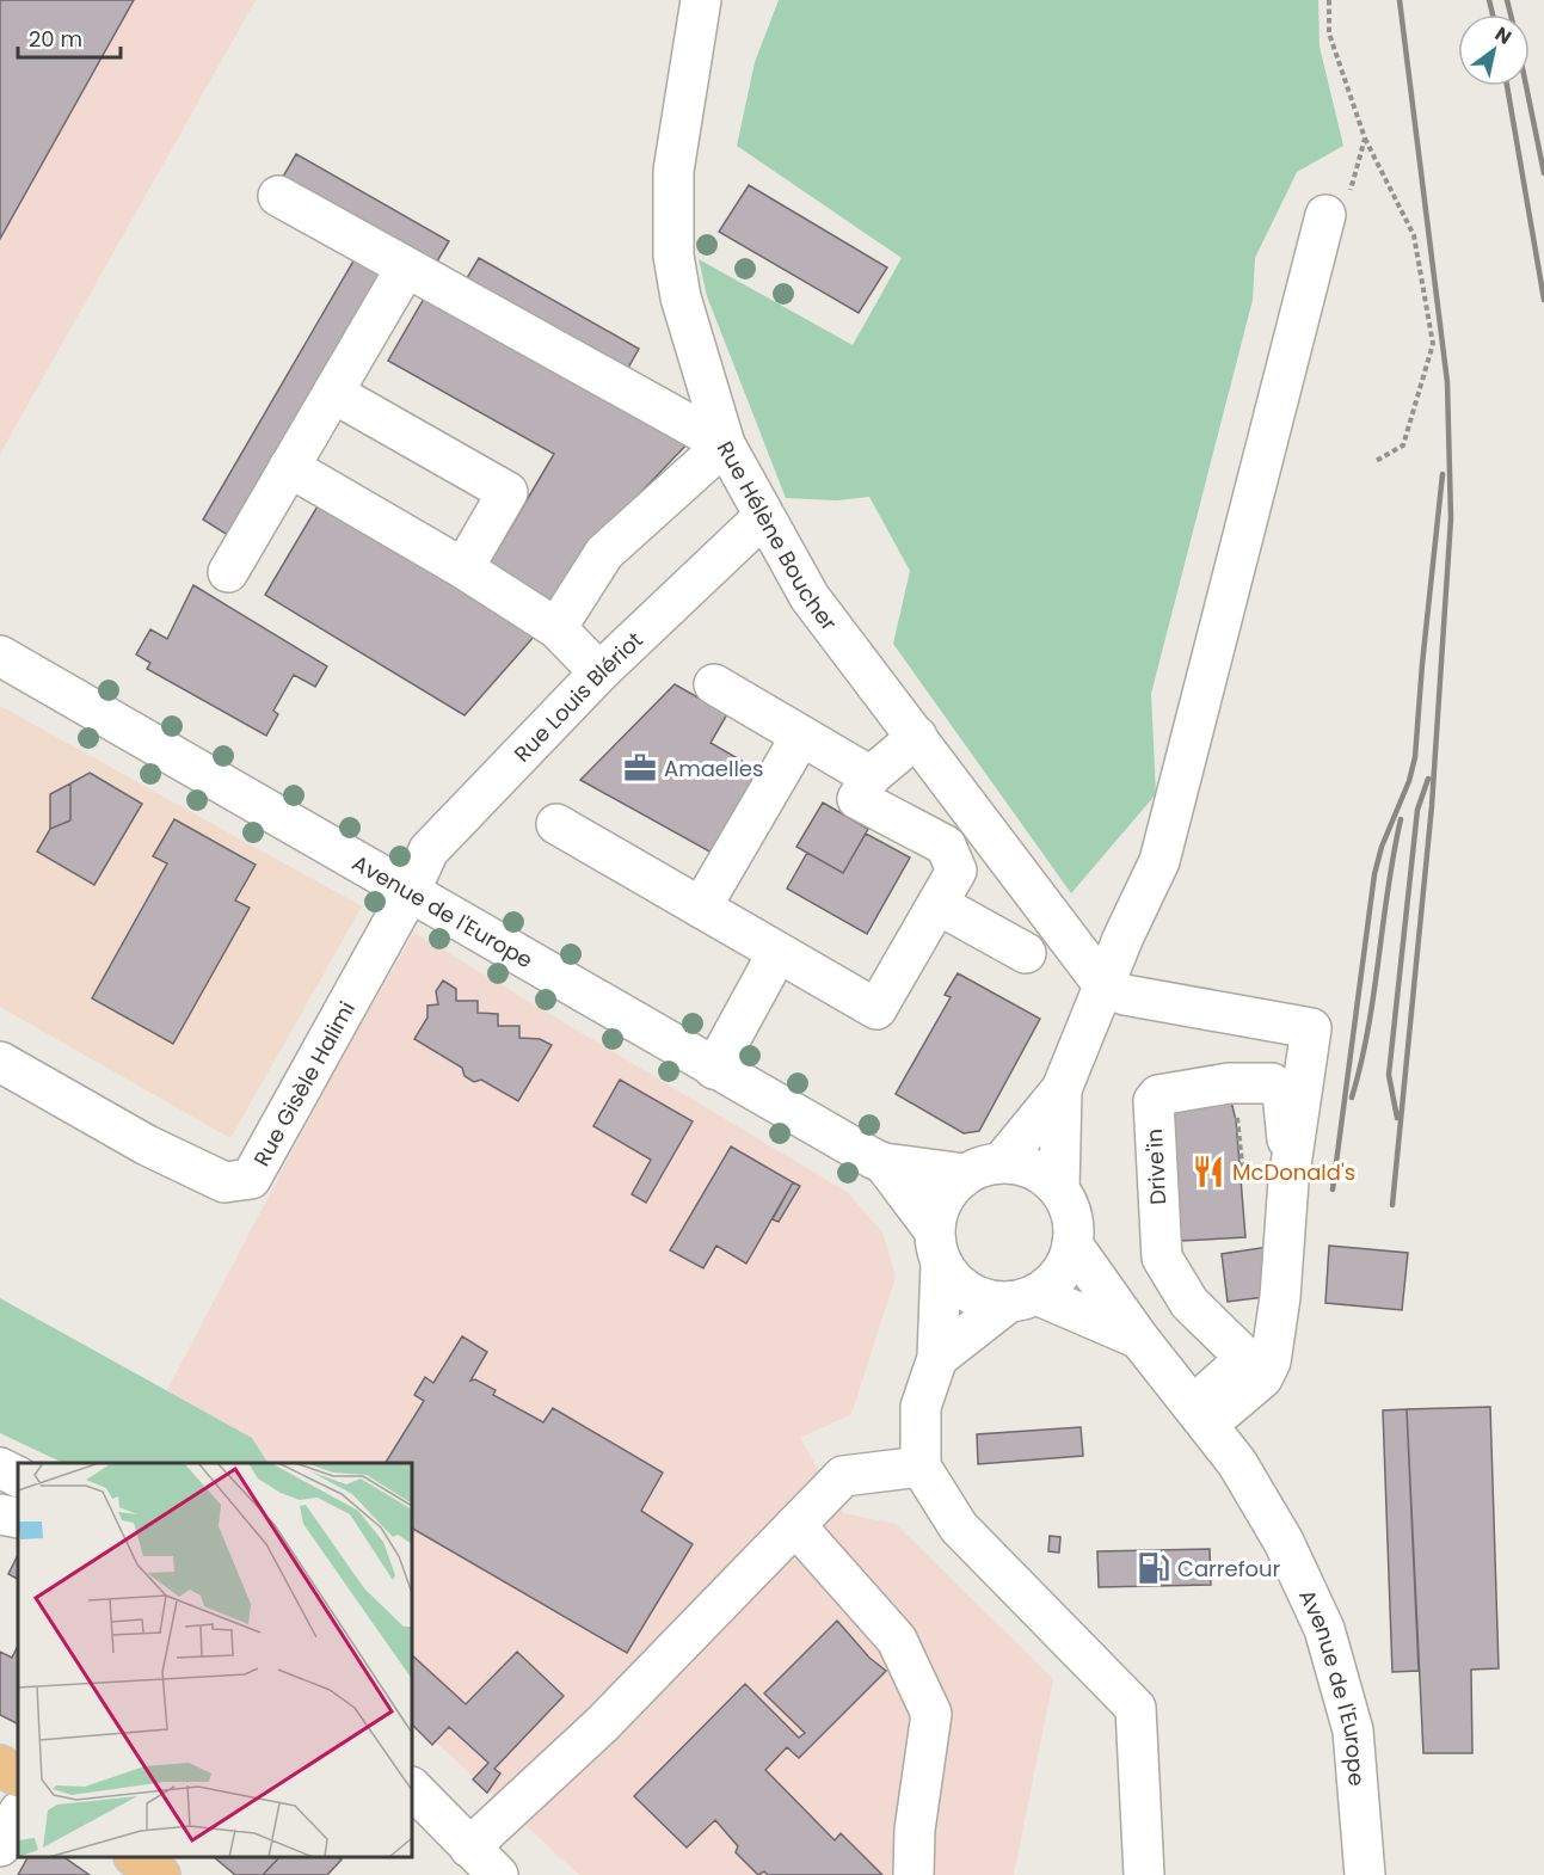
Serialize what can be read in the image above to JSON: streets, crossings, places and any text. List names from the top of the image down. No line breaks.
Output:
{"streets":{"street":["Rue Hélène Boucher","Rue Louis Blériot","Avenue de l'Europe","Rue Gisèle Halimi","Drive'in"]},"crossings":[["Rue Hélène Boucher","Rue Louis Blériot"],["Rue Louis Blériot","Avenue de l'Europe"],["Rue Louis Blériot","Rue Gisèle Halimi"],["Avenue de l'Europe","Rue Gisèle Halimi"],["Avenue de l'Europe","Drive'in"]],"places":{"office":["Amaelles"],"restaurant":["McDonald's"],"fuel station":["Carrefour"]},"scale_bar":"20 m","north":"top right"}
